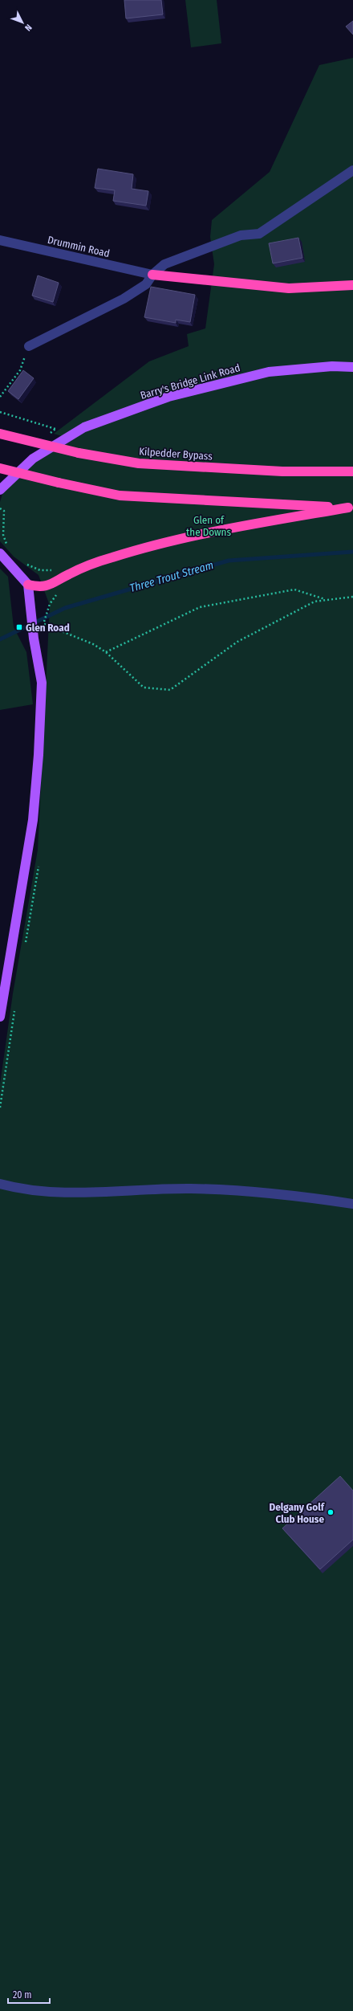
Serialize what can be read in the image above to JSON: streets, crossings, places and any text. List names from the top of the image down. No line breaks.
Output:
{"streets":{"highway":["Kilpedder Bypass"],"main road":["Barry's Bridge Link Road"],"street":["Drummin Road"]},"water":["Three Trout Stream"],"parks":["Glen of the Downs"],"places":{"transit":["Glen Road"],"other":["Delgany Golf Club House"]},"scale_bar":"20 m","north":"bottom right"}
